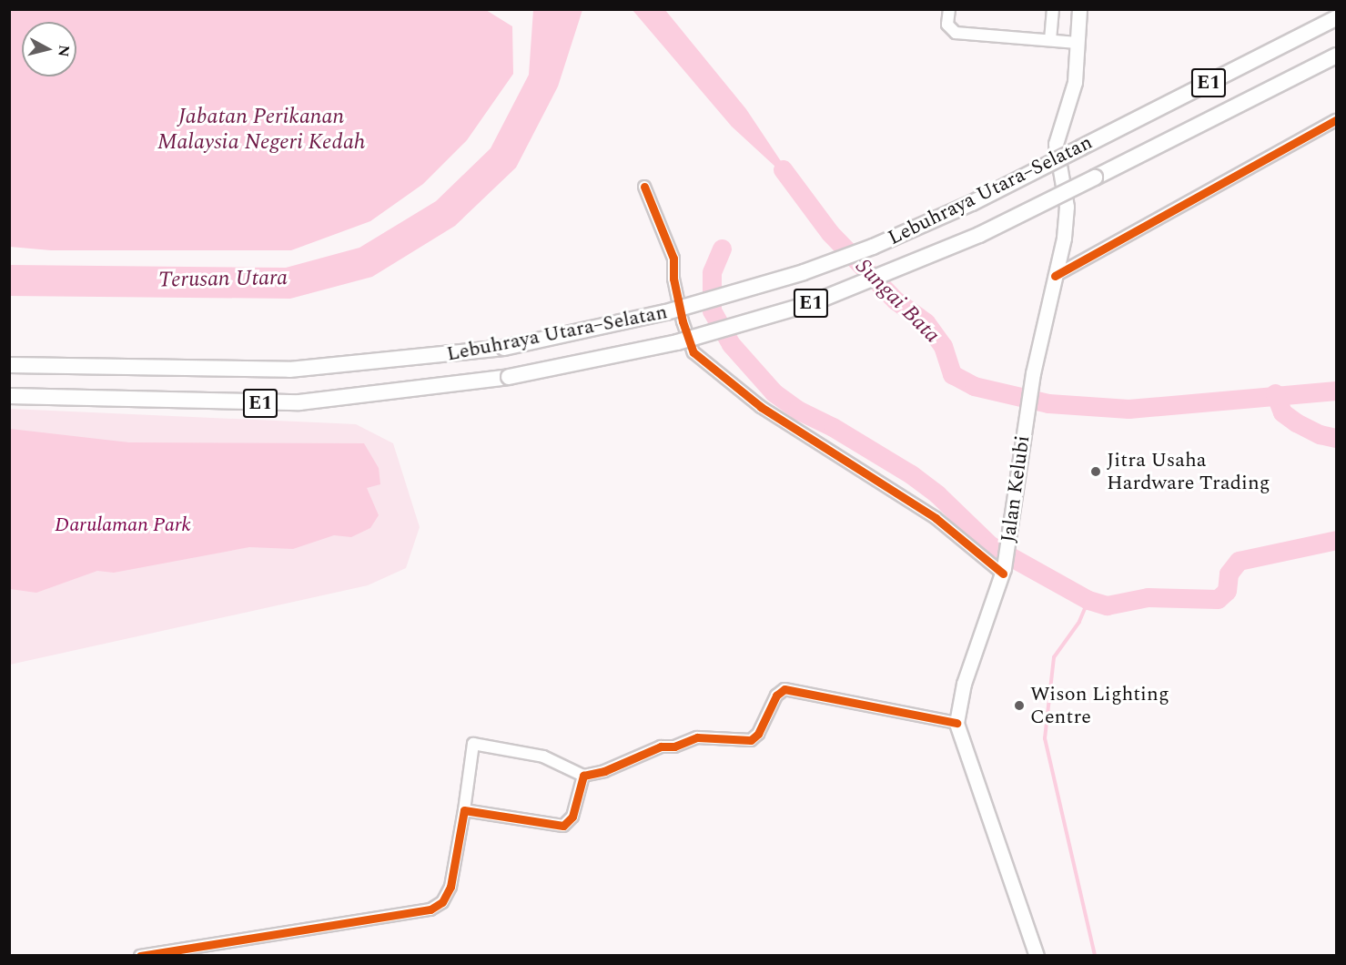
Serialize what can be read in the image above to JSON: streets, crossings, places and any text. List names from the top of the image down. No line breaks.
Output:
{"streets":{"highway":["E1","Lebuhraya Utara–Selatan"],"main road":["Jalan Kelubi"]},"water":["Jabatan Perikanan Malaysia Negeri Kedah","Terusan Utara","Sungai Bata"],"parks":["Darulaman Park"],"places":["Jitra Usaha Hardware Trading","Wison Lighting Centre"],"north":"right"}
